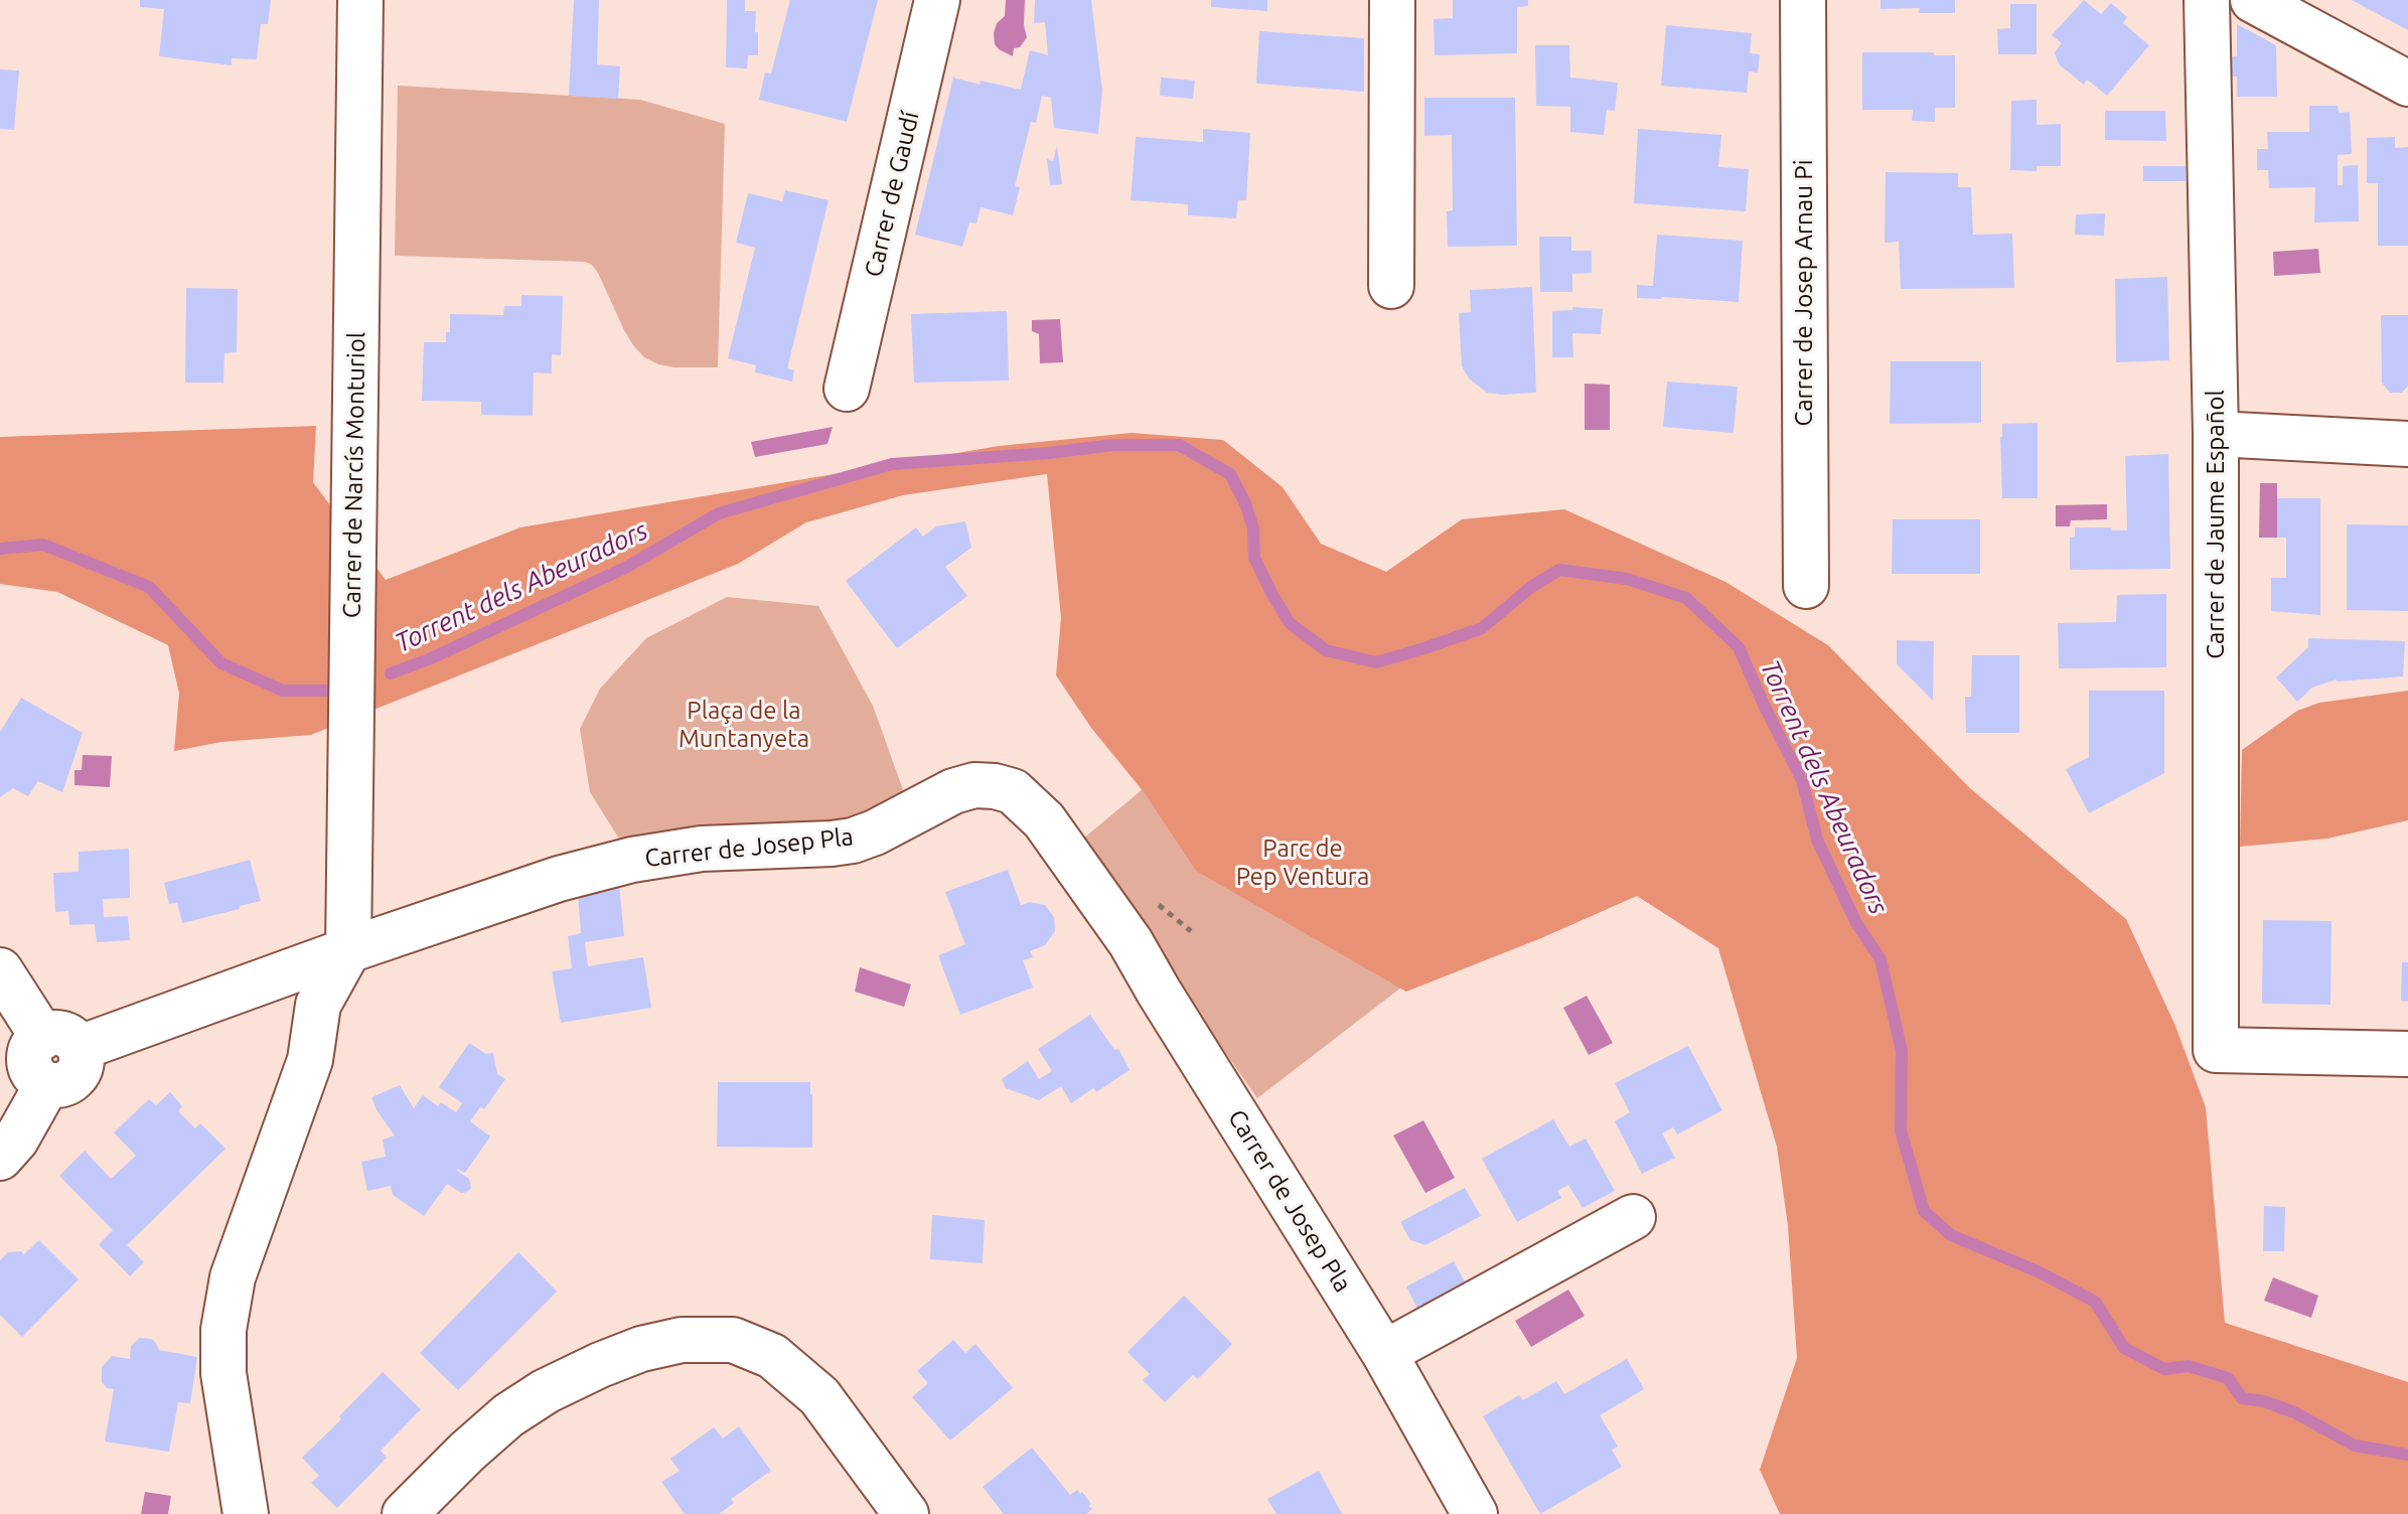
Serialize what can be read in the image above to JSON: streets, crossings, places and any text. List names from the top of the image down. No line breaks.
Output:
{"streets":{"street":["Carrer de Gaudí","Carrer de Josep Arnau Pi","Carrer de Narcís Monturiol","Carrer de Jaume Español","Carrer de Josep Pla"]},"crossings":[["Carrer de Narcís Monturiol","Carrer de Josep Pla"]],"water":["Torrent dels Abeuradors"],"parks":["Plaça de la Muntanyeta","Parc de Pep Ventura"]}
